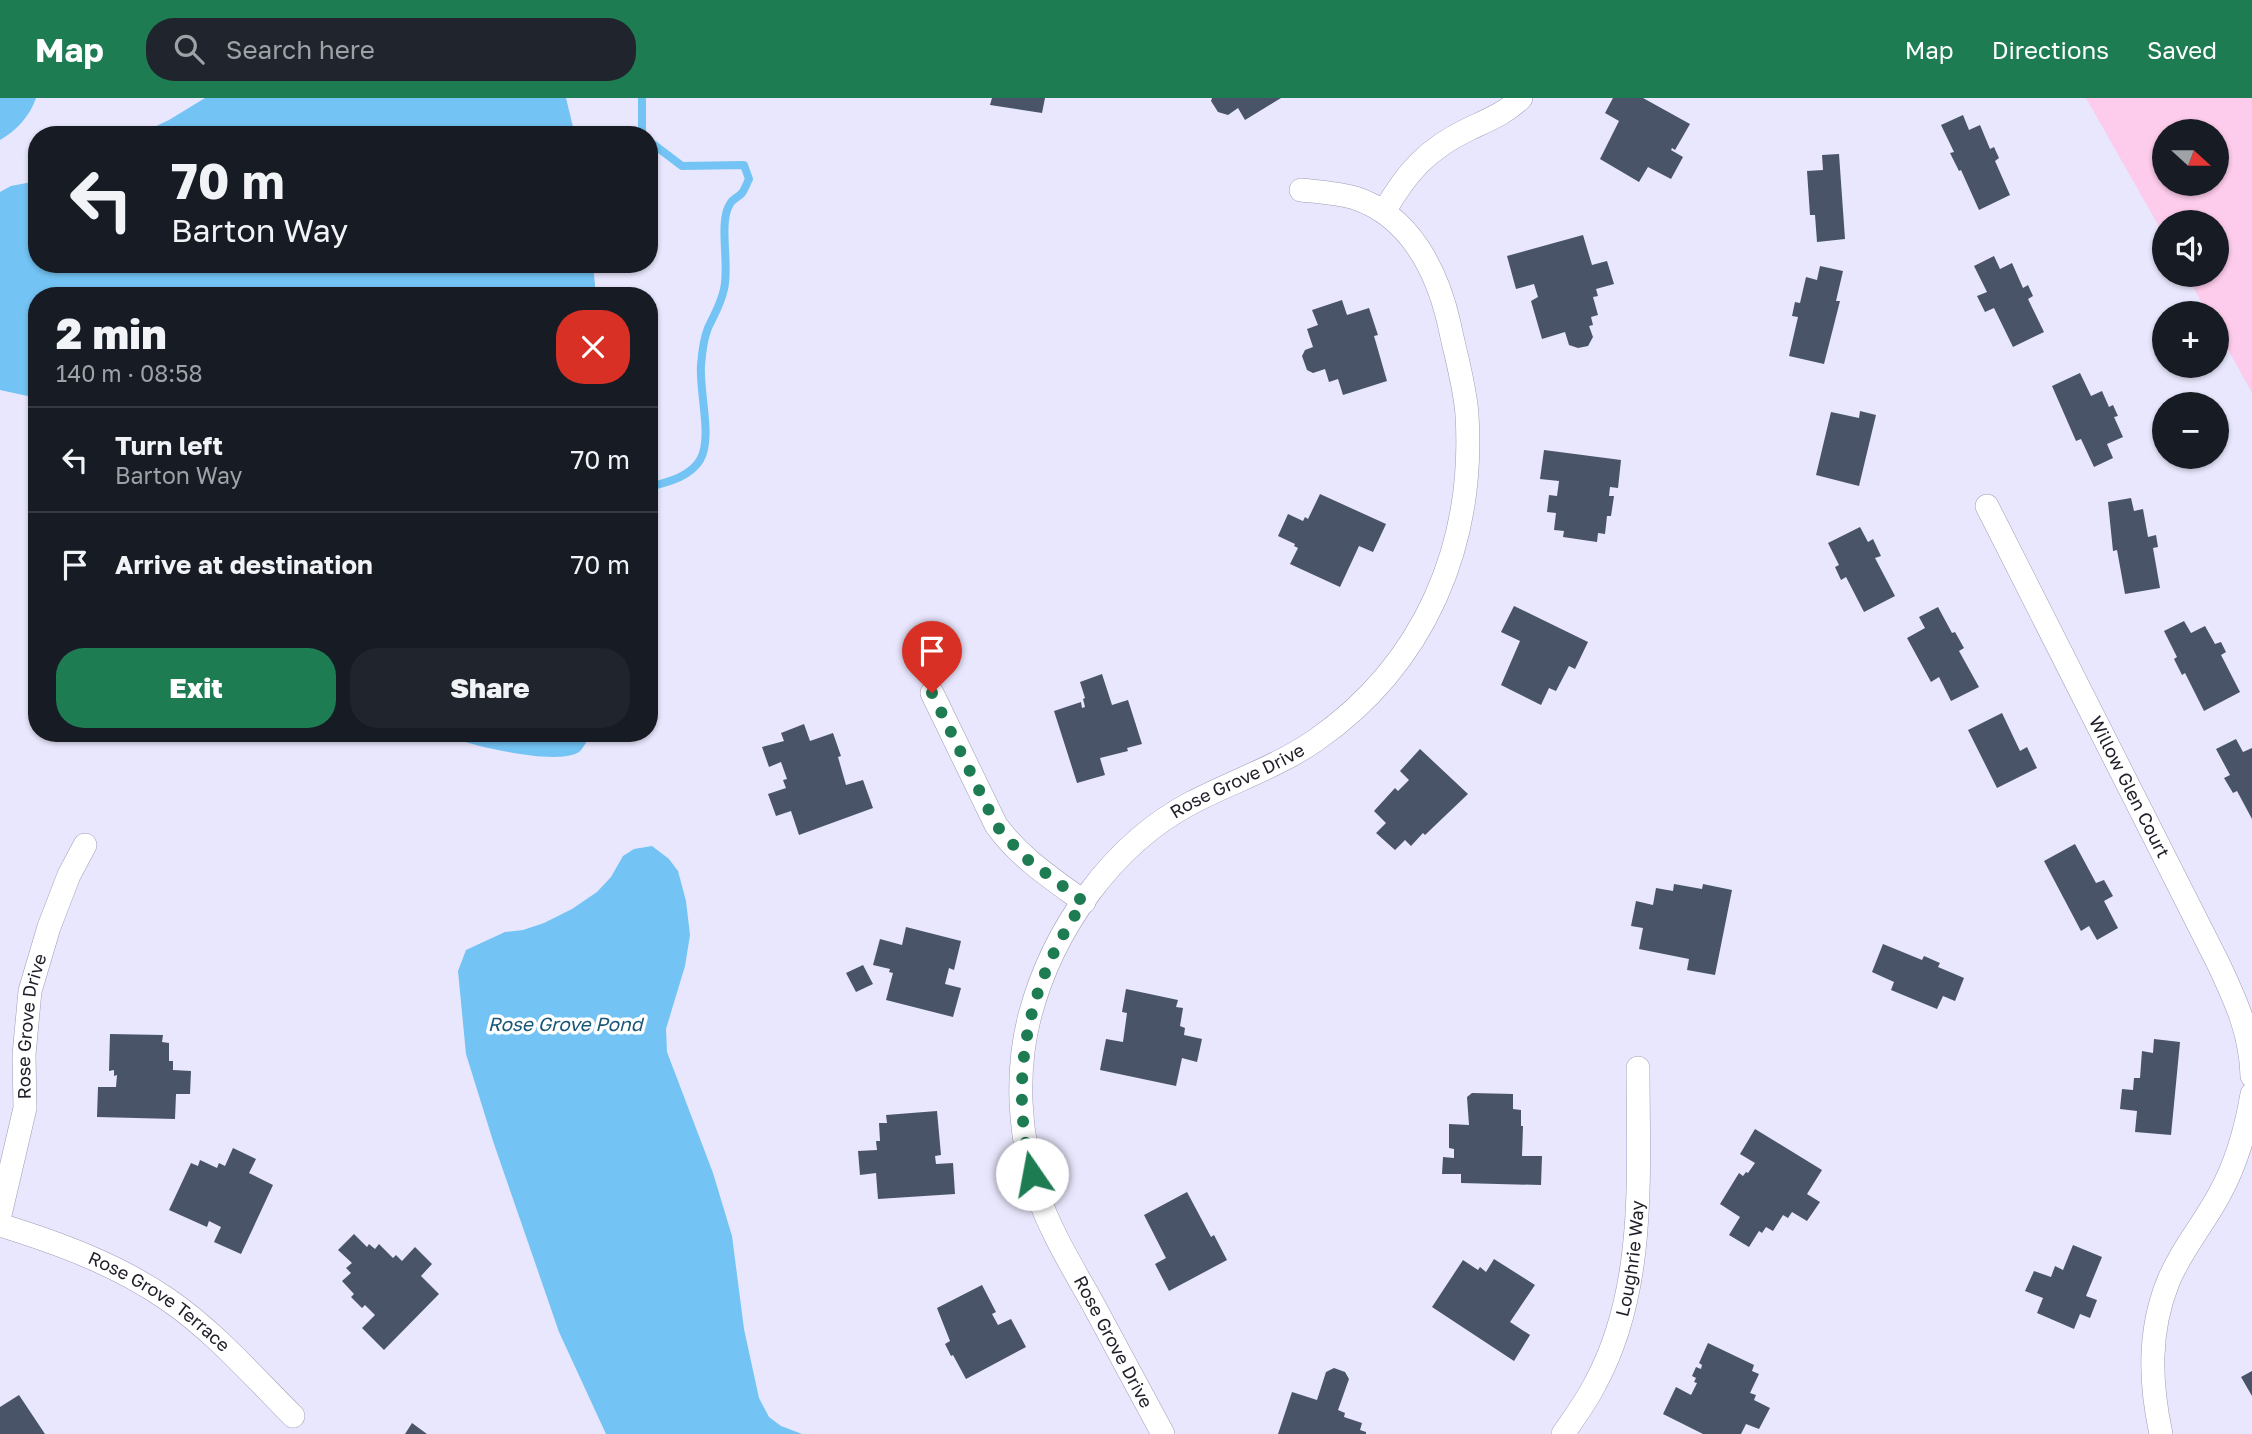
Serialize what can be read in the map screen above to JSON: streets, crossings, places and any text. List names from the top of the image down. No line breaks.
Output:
{"streets":{"street":["Rose Grove Drive","Willow Glen Court","Loughrie Way","Rose Grove Terrace"]},"water":["Rose Grove Pond"],"north":"right","page":{"header":"Map","search":"Search here","nav":["Map","Directions","Saved"],"map_buttons":["+","−"],"turn":["70 m","Barton Way"],"heading":["2 min","140 m · 08:58"],"list":[{"name":"Turn left","note":"Barton Way","value":"70 m"},{"name":"Arrive at destination","value":"70 m"}],"buttons":["Exit","Share"]}}
